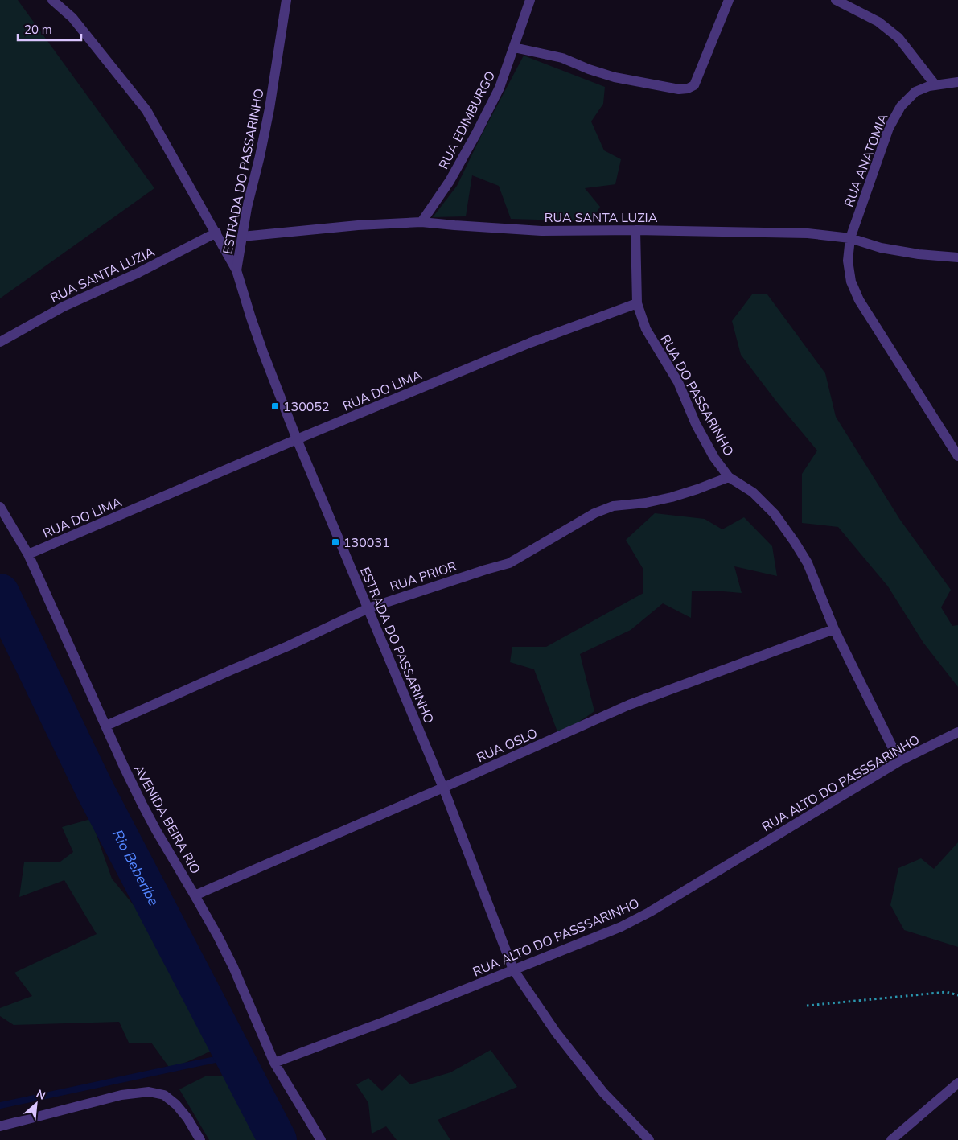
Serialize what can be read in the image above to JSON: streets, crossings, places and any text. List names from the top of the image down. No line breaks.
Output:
{"streets":{"street":["RUA EDIMBURGO","RUA ANATOMIA","ESTRADA DO PASSARINHO","RUA SANTA LUZIA","RUA DO LIMA","RUA DO PASSARINHO","RUA PRIOR","RUA OSLO","RUA ALTO DO PASSSARINHO","AVENIDA BEIRA RIO"]},"crossings":[["RUA EDIMBURGO","RUA SANTA LUZIA"],["RUA ANATOMIA","RUA SANTA LUZIA"],["ESTRADA DO PASSARINHO","RUA SANTA LUZIA"],["ESTRADA DO PASSARINHO","RUA DO LIMA"],["ESTRADA DO PASSARINHO","RUA PRIOR"],["ESTRADA DO PASSARINHO","RUA OSLO"],["ESTRADA DO PASSARINHO","RUA ALTO DO PASSSARINHO"],["RUA SANTA LUZIA","RUA DO PASSARINHO"],["RUA DO LIMA","RUA DO PASSARINHO"],["RUA DO LIMA","AVENIDA BEIRA RIO"],["RUA DO PASSARINHO","RUA PRIOR"],["RUA DO PASSARINHO","RUA OSLO"],["RUA DO PASSARINHO","RUA ALTO DO PASSSARINHO"],["RUA PRIOR","AVENIDA BEIRA RIO"],["RUA OSLO","AVENIDA BEIRA RIO"],["RUA ALTO DO PASSSARINHO","AVENIDA BEIRA RIO"]],"water":["Rio Beberibe"],"places":{"transit":["130052","130031"]},"scale_bar":"20 m","north":"top right"}
